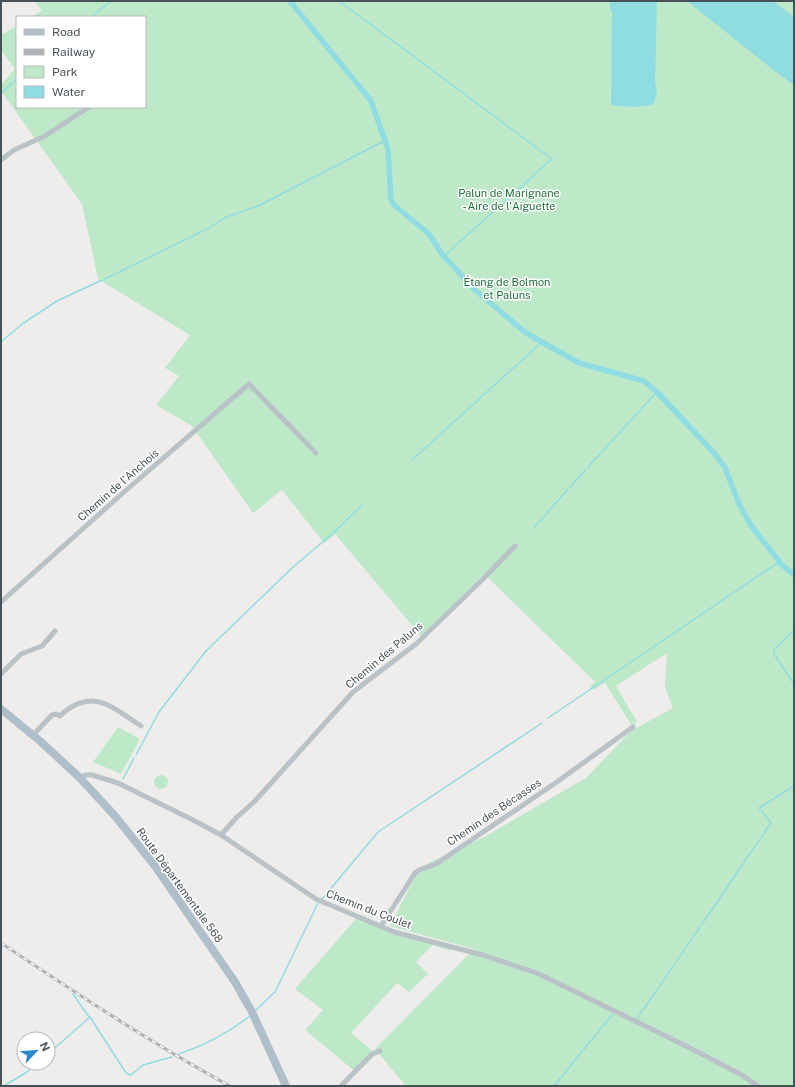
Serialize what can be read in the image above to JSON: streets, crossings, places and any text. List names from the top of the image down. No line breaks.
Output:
{"streets":{"main road":["Route Départementale 568"],"street":["Chemin de l'Anchois","Chemin des Paluns","Chemin des Bécasses","Chemin du Coulet"]},"crossings":[["Chemin des Paluns","Chemin du Coulet"],["Chemin des Bécasses","Chemin du Coulet"],["Route Départementale 568","Chemin du Coulet"]],"parks":["Palun de Marignane - Aire de l'Aiguette","Étang de Bolmon et Paluns"],"legend":["Road","Railway","Park","Water"],"north":"top right"}
